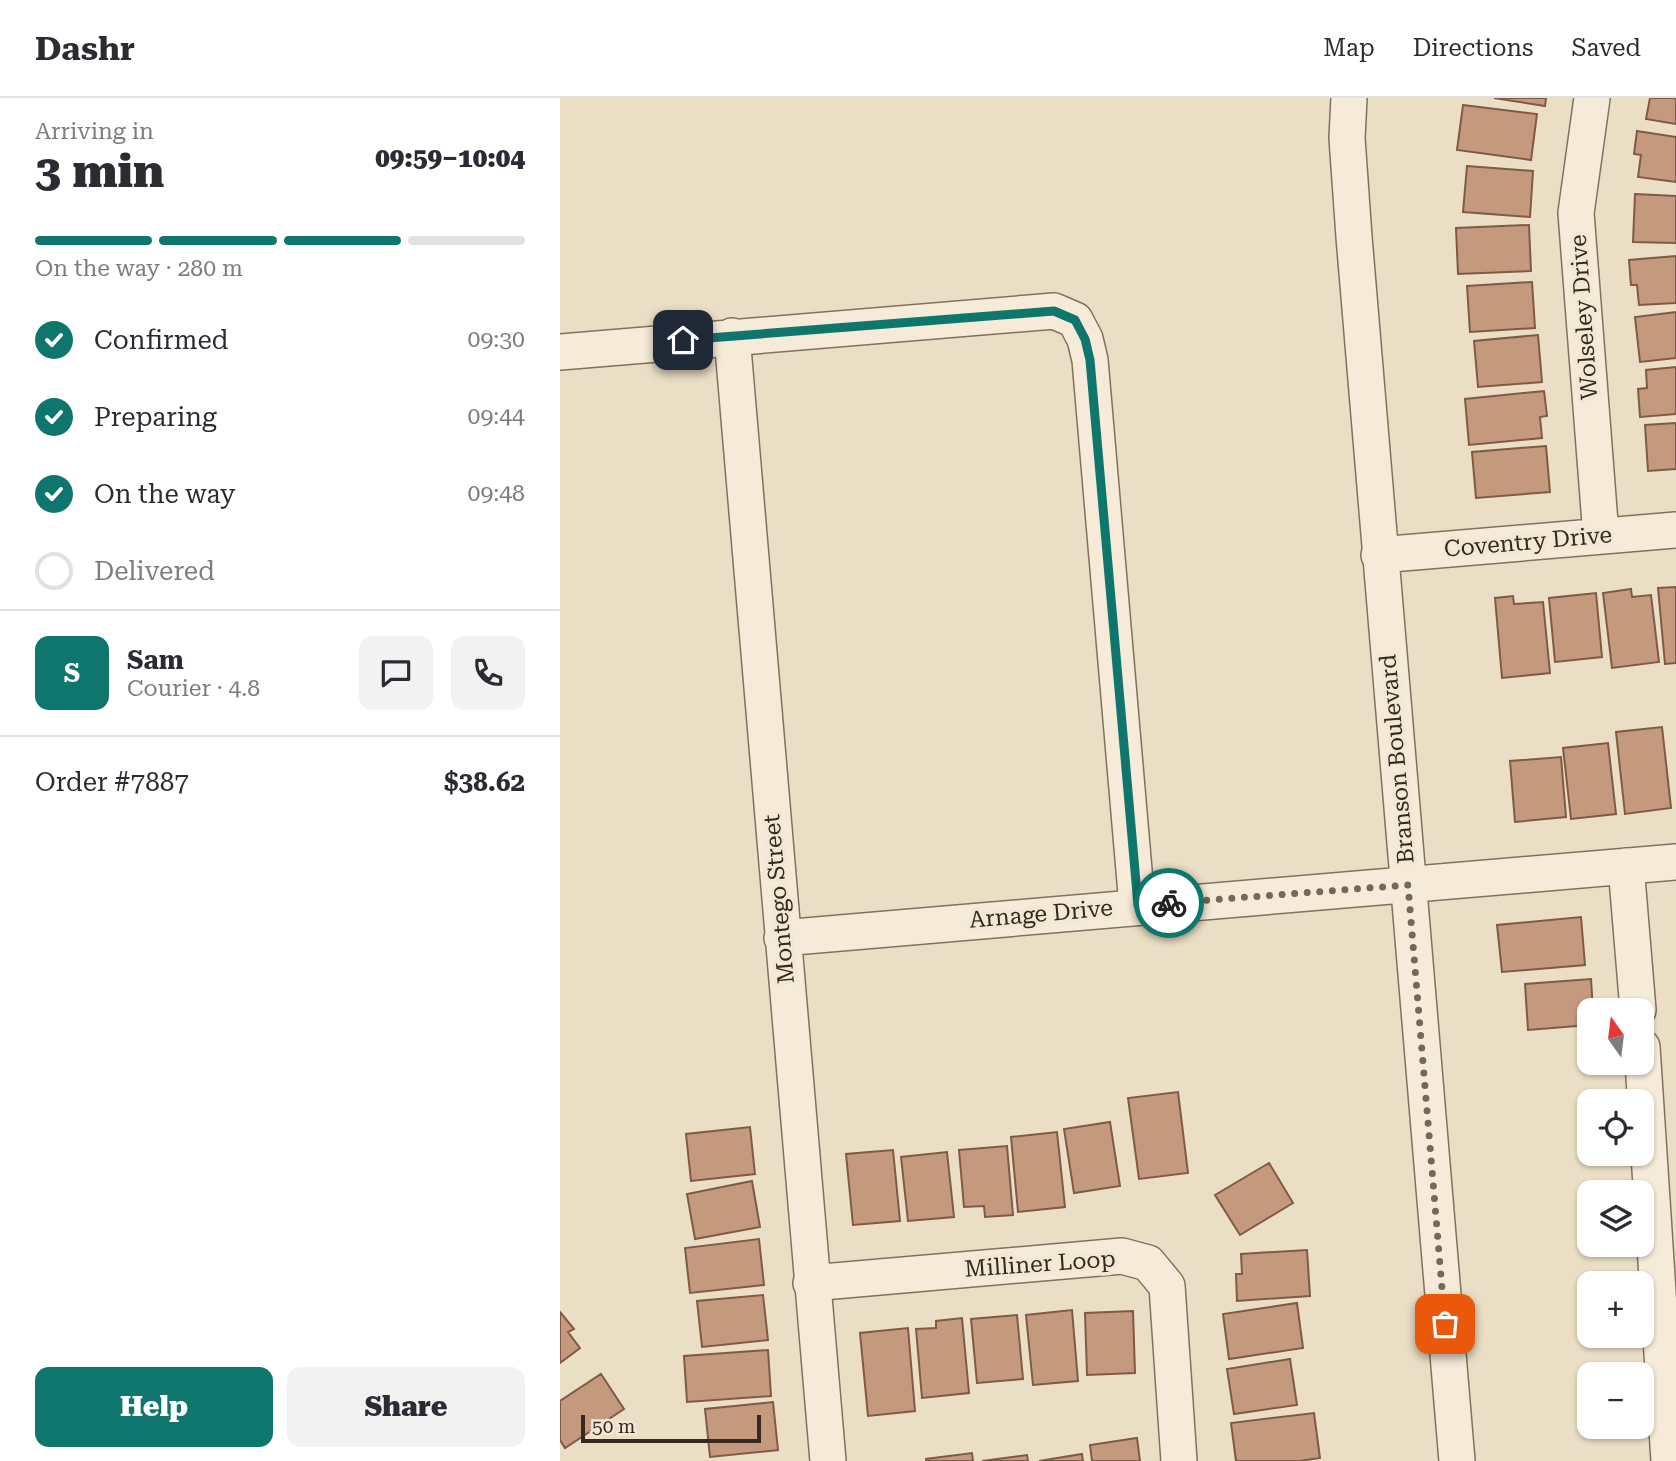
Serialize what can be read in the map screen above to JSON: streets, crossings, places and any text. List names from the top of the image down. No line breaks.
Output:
{"streets":{"street":["Wolseley Drive","Coventry Drive","Branson Boulevard","Montego Street","Arnage Drive","Milliner Loop"]},"crossings":[["Wolseley Drive","Coventry Drive"],["Coventry Drive","Branson Boulevard"],["Branson Boulevard","Arnage Drive"],["Montego Street","Arnage Drive"],["Montego Street","Milliner Loop"]],"scale_bar":"50 m","north":"top","page":{"header":"Dashr","nav":["Map","Directions","Saved"],"heading":["3 min","Arriving in","09:59–10:04"],"panel":["Sam","Courier · 4.8","Order #7887","$38.62"],"bar":"On the way · 280 m","list":[["Confirmed","09:30"],["Preparing","09:44"],["On the way","09:48"],"Delivered"],"round":"S","map_buttons":["+","−"],"buttons":["Help","Share"],"scale":"50 m"}}
